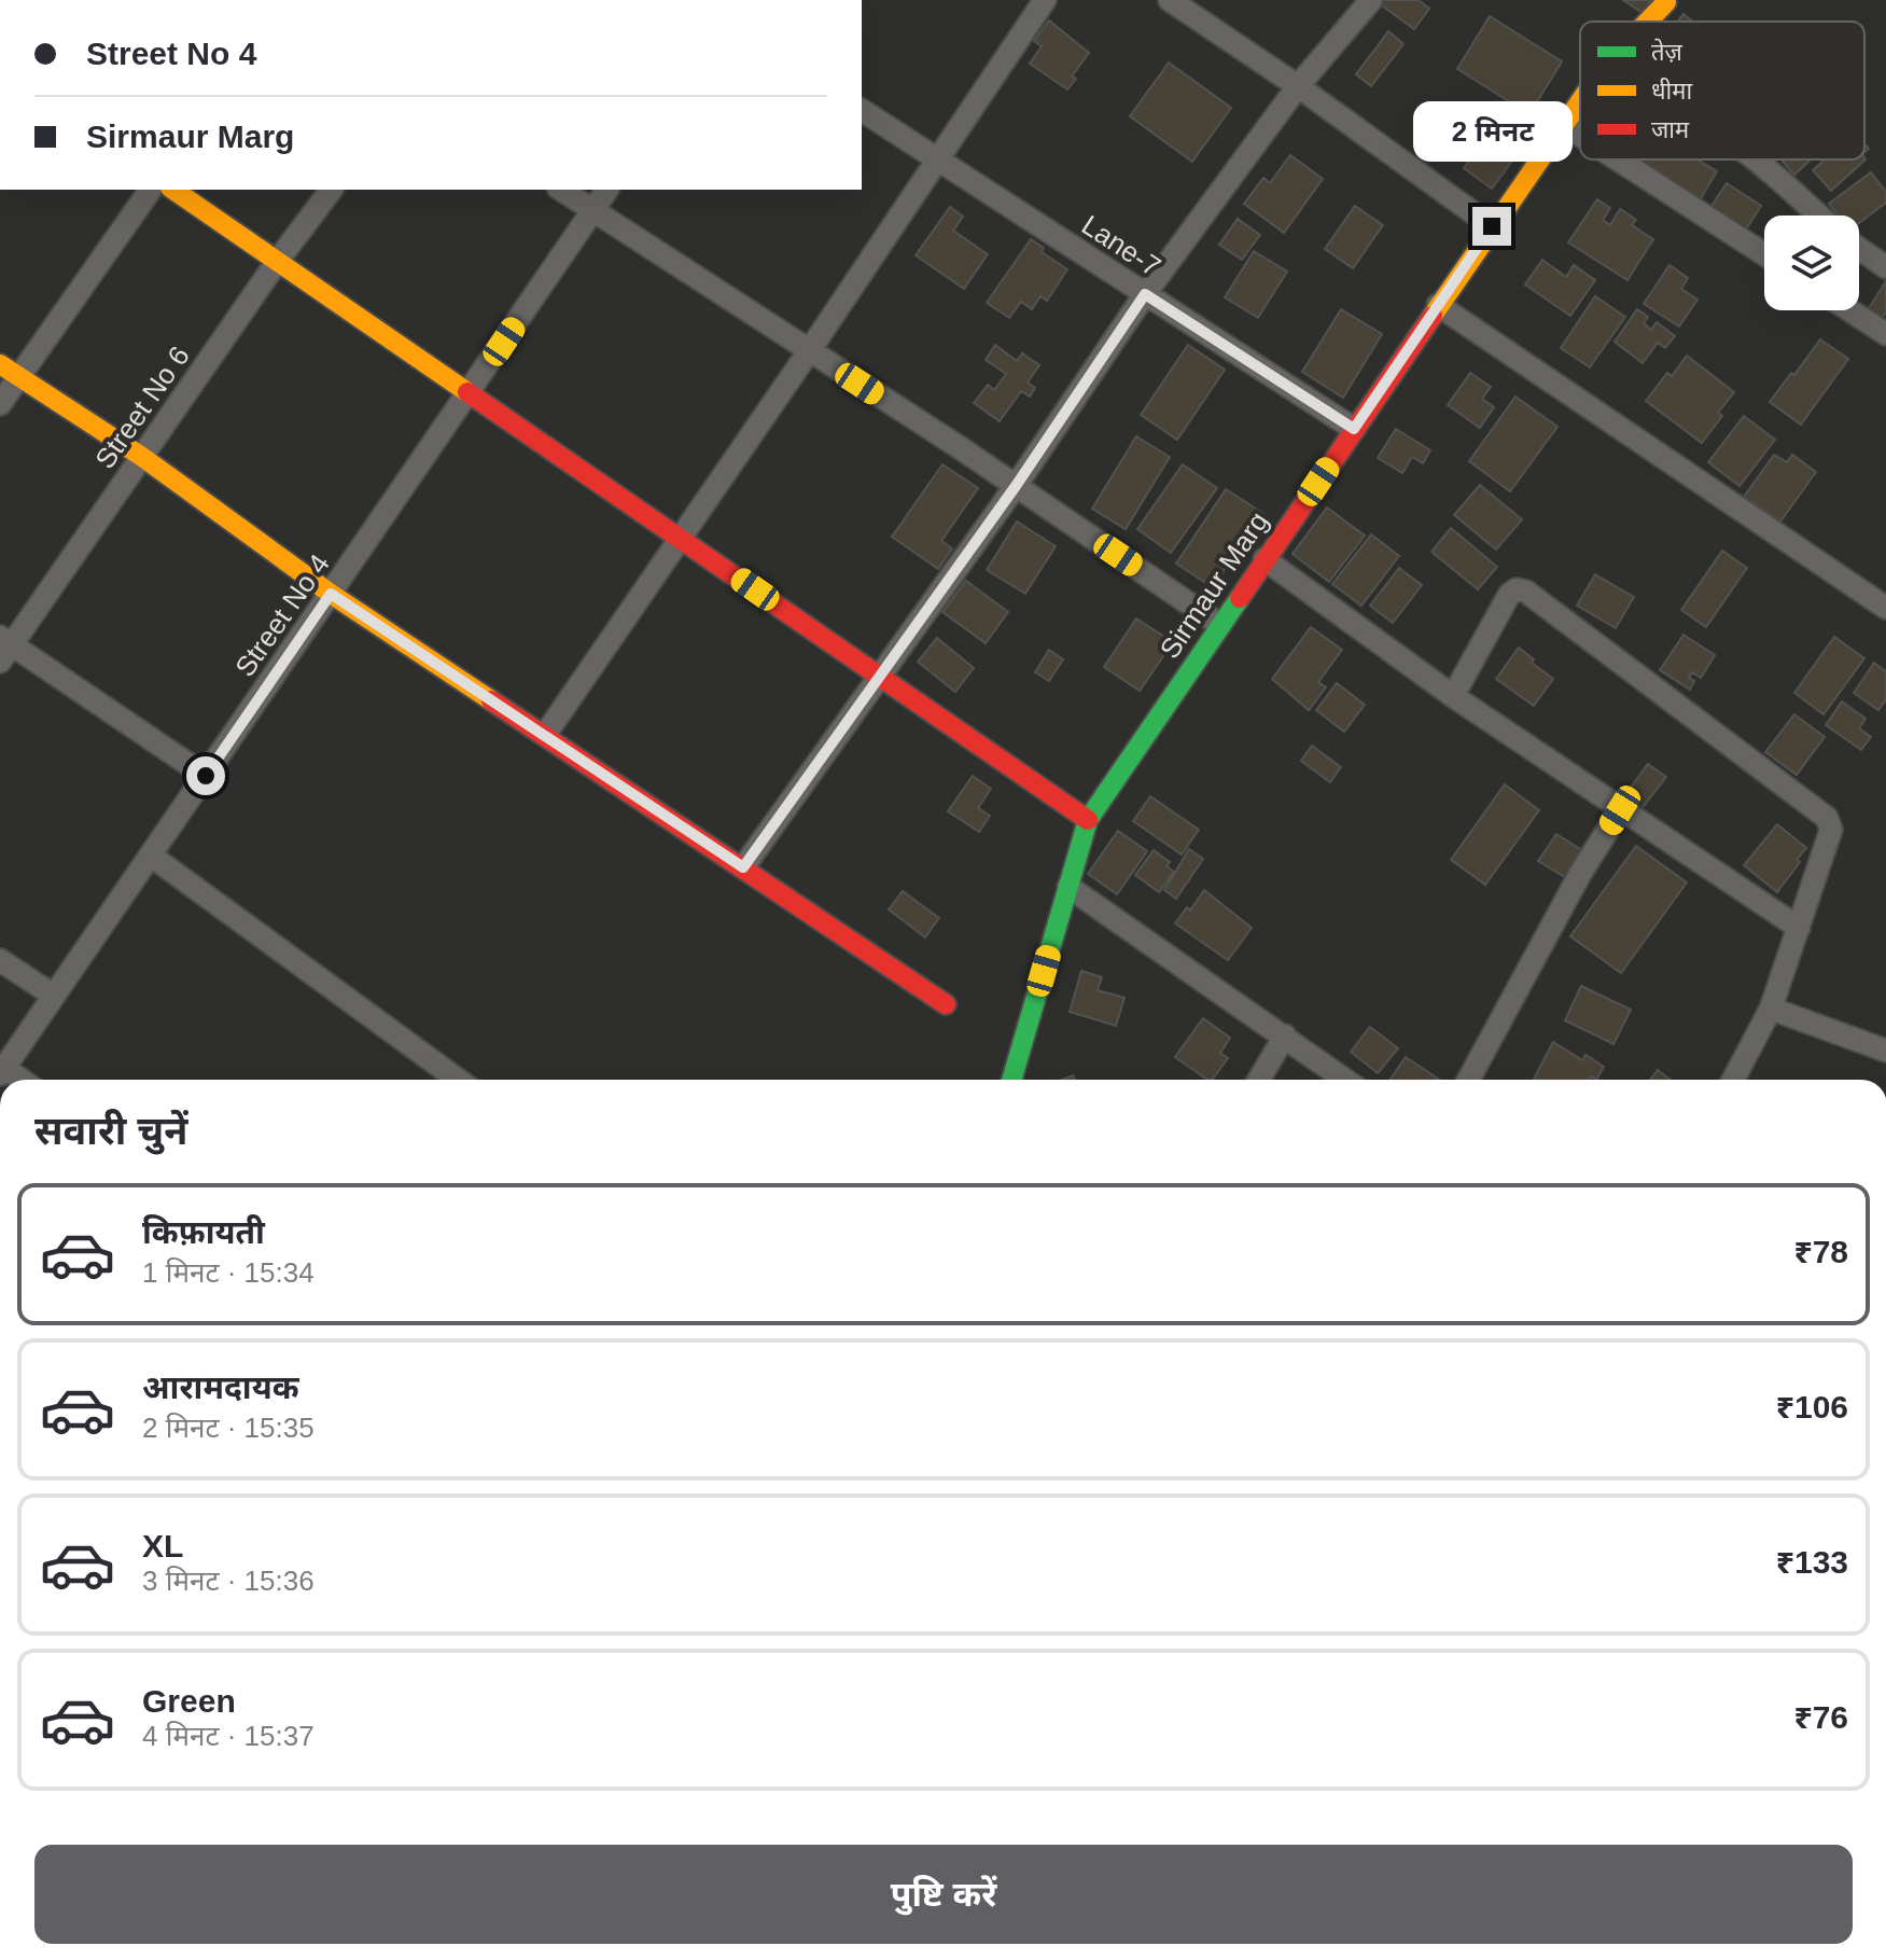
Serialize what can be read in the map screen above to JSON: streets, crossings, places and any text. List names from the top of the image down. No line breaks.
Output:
{"streets":{"street":["Lane-7","Street No 6","Sirmaur Marg","Street No 4"]},"crossings":[["Lane-7","Sirmaur Marg"]],"legend":["तेज़","धीमा","जाम"],"page":{"banner":["Street No 4","Sirmaur Marg"],"bubble":"2 मिनट","heading":"सवारी चुनें","list":[{"name":"किफ़ायती","note":"1 मिनट · 15:34","value":"₹78"},{"name":"आरामदायक","note":"2 मिनट · 15:35","value":"₹106"},{"name":"XL","note":"3 मिनट · 15:36","value":"₹133"},{"name":"Green","note":"4 मिनट · 15:37","value":"₹76"}],"buttons":"पुष्टि करें"}}
